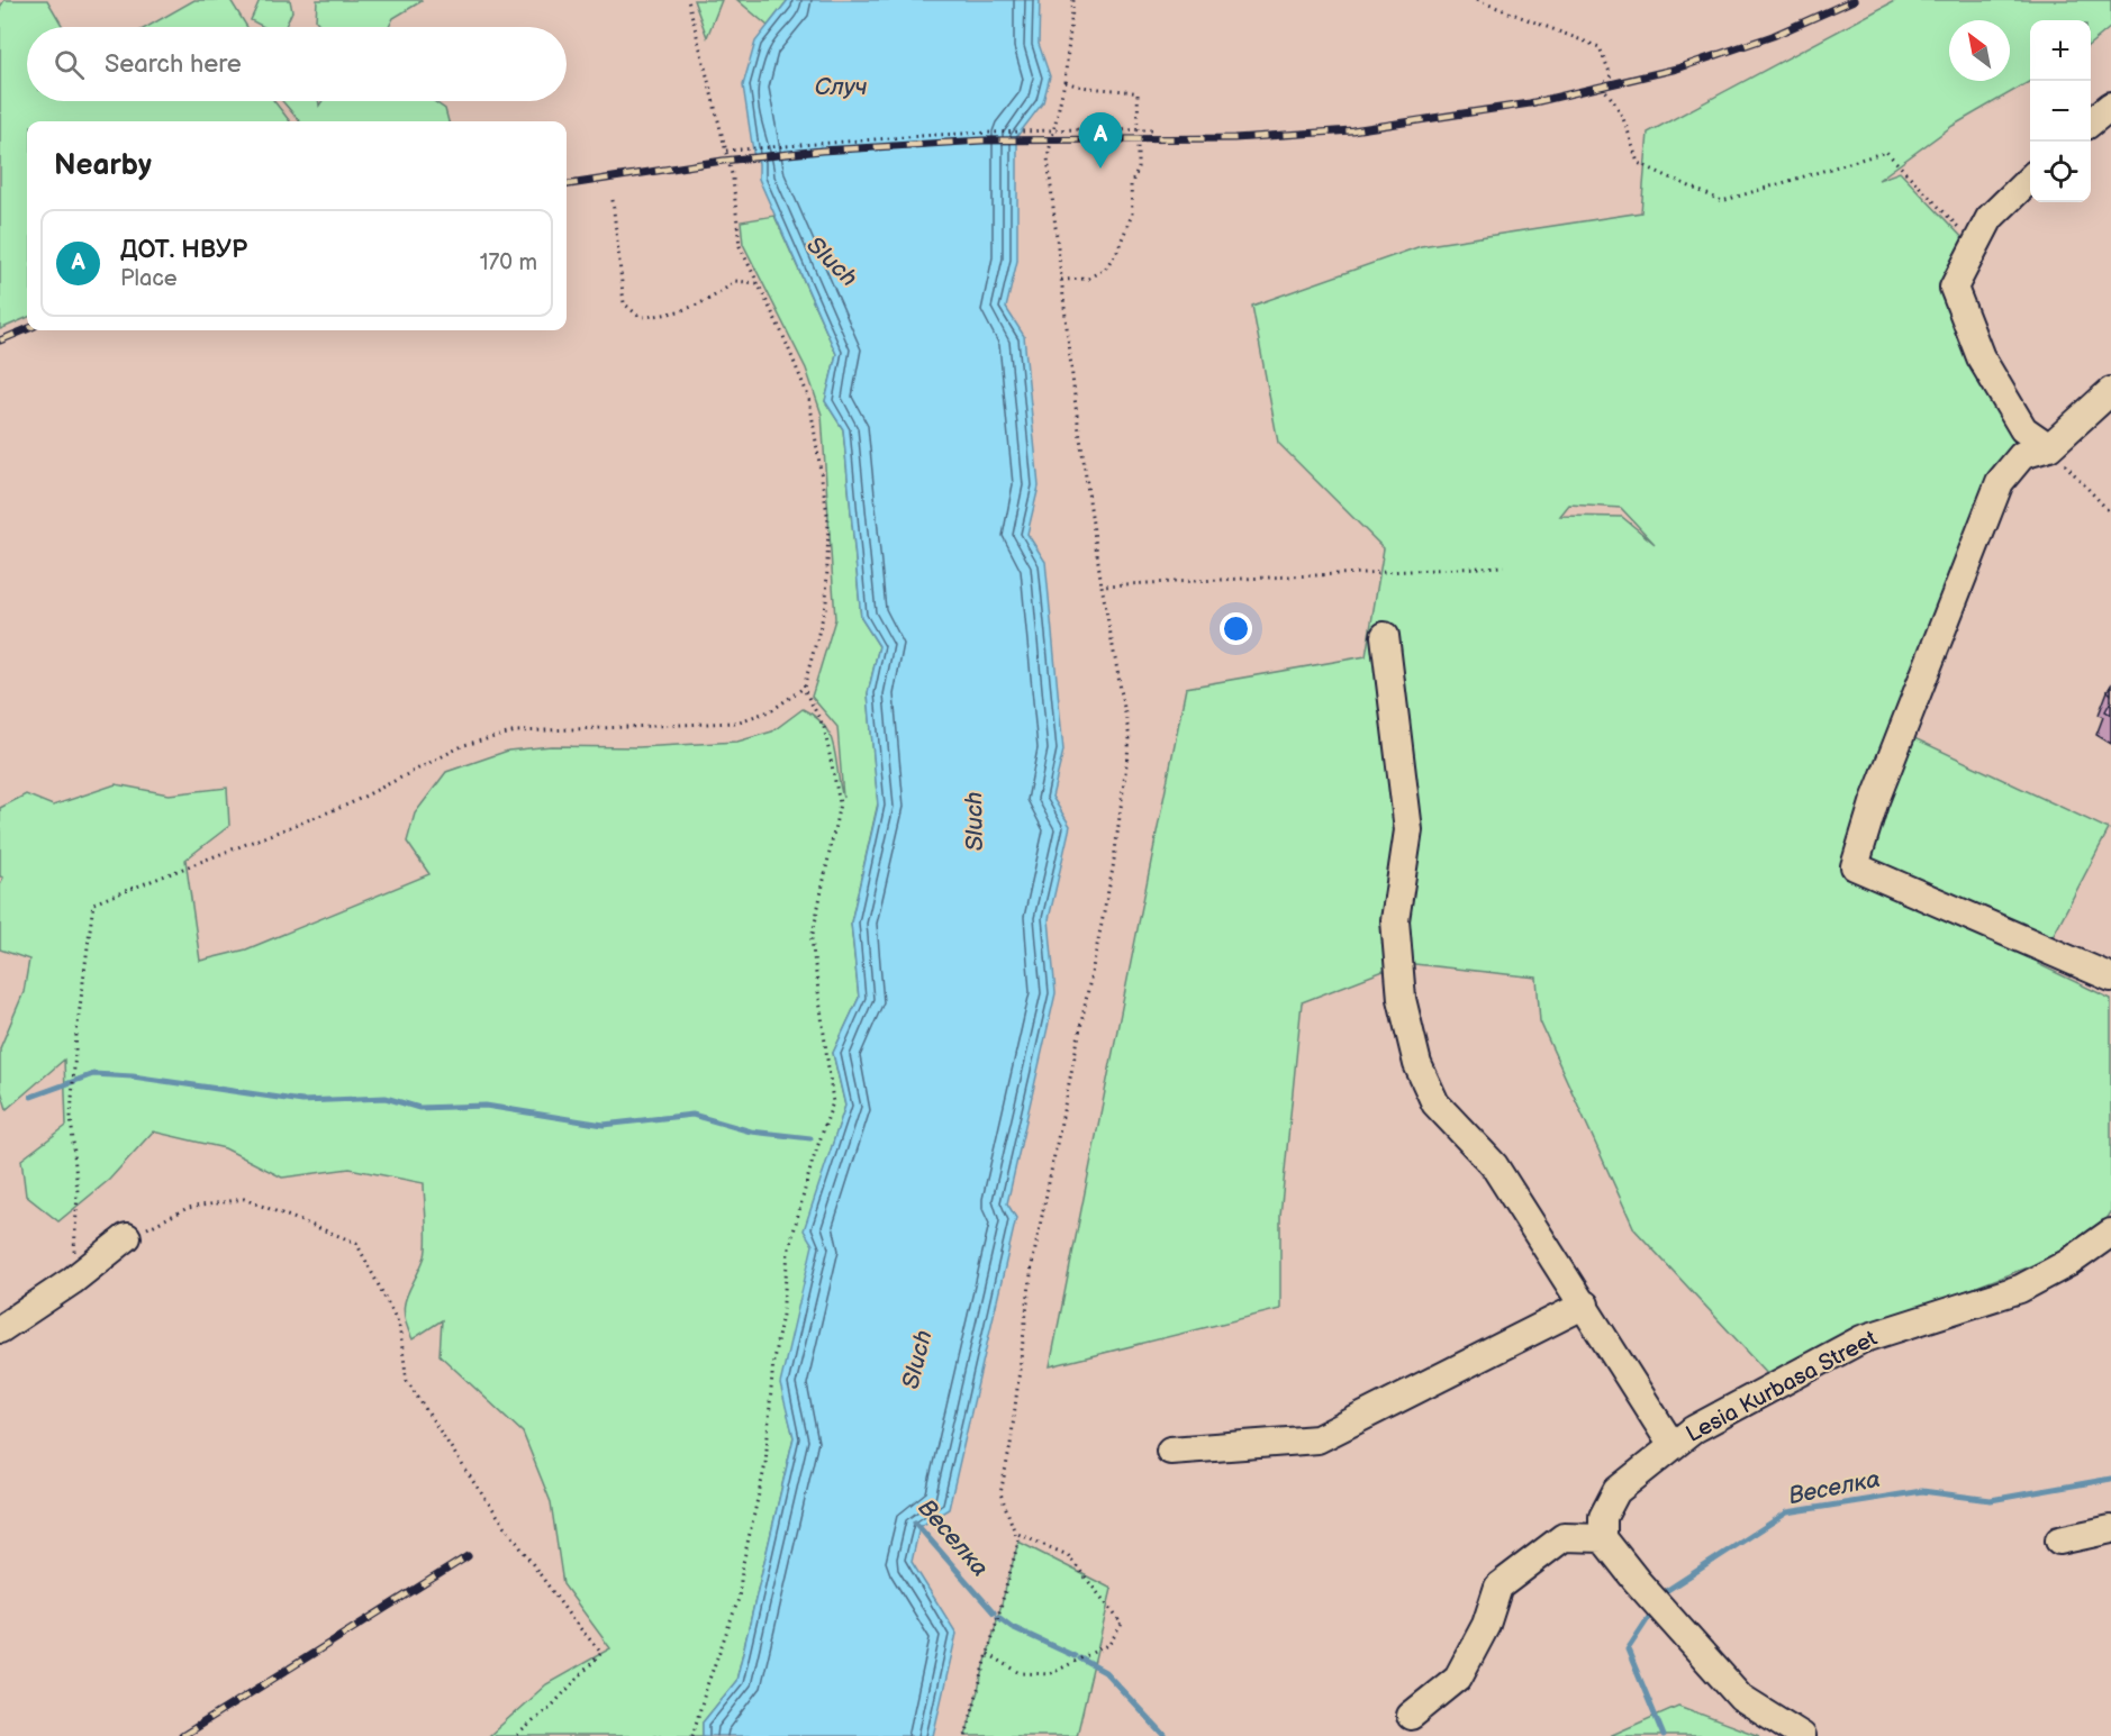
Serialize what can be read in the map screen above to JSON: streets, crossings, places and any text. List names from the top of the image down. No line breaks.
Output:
{"streets":{"street":["Lesia Kurbasa Street"]},"water":["Случ","Sluch","Веселка"],"north":"top left","page":{"map_buttons":["+","−"],"search":"Search here","pins":"A","heading":"Nearby","list":[{"mark":"A","name":"ДОТ. НВУР","note":"Place","value":"170 m"}]}}
